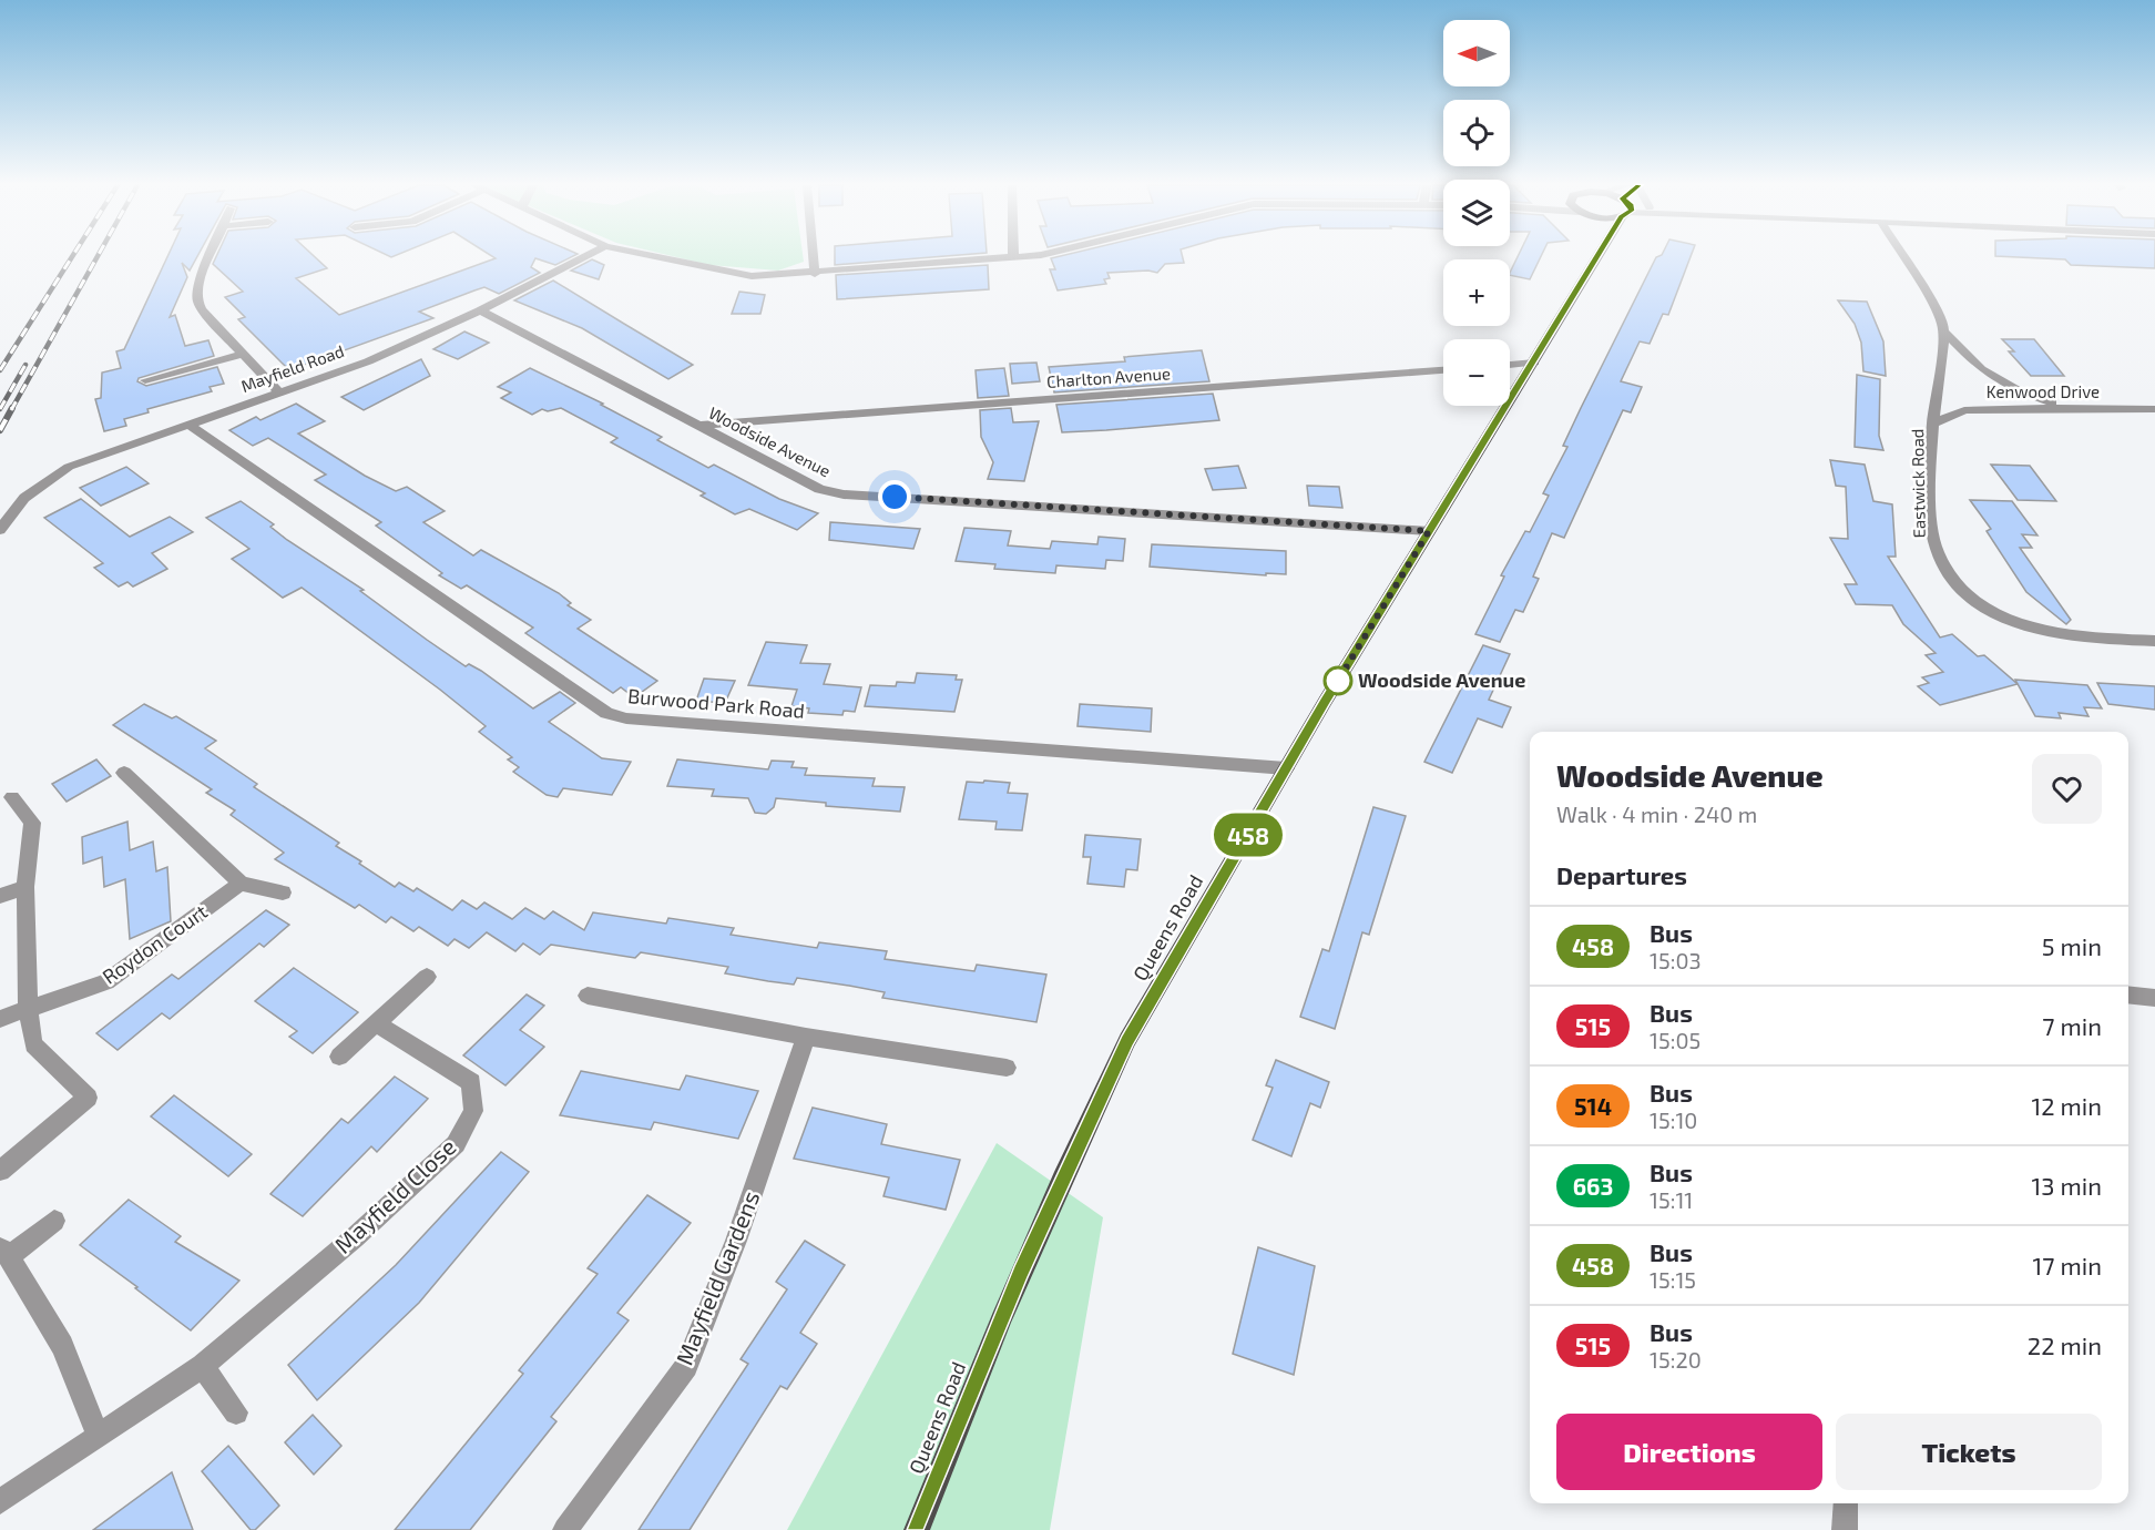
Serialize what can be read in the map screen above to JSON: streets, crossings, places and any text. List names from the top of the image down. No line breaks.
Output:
{"streets":{"main road":["Queens Road"],"street":["Mayfield Road","Charlton Avenue","Kenwood Drive","Woodside Avenue","Eastwick Road","Burwood Park Road","Roydon Court","Mayfield Close","Mayfield Gardens"]},"crossings":[["Mayfield Road","Woodside Avenue"],["Mayfield Road","Burwood Park Road"],["Charlton Avenue","Woodside Avenue"],["Kenwood Drive","Eastwick Road"],["Woodside Avenue","Queens Road"],["Burwood Park Road","Queens Road"]],"places":["Woodside Avenue"],"lines":["bus line 458"],"north":"left","page":{"on_map":"458","map_buttons":["+","−"],"heading":[["Woodside Avenue","Walk · 4 min · 240 m"],"Departures"],"list":[{"mark":"458","name":"Bus","note":"15:03","value":"5 min"},{"mark":"515","name":"Bus","note":"15:05","value":"7 min"},{"mark":"514","name":"Bus","note":"15:10","value":"12 min"},{"mark":"663","name":"Bus","note":"15:11","value":"13 min"},{"mark":"458","name":"Bus","note":"15:15","value":"17 min"},{"mark":"515","name":"Bus","note":"15:20","value":"22 min"}],"buttons":["Directions","Tickets"]}}
